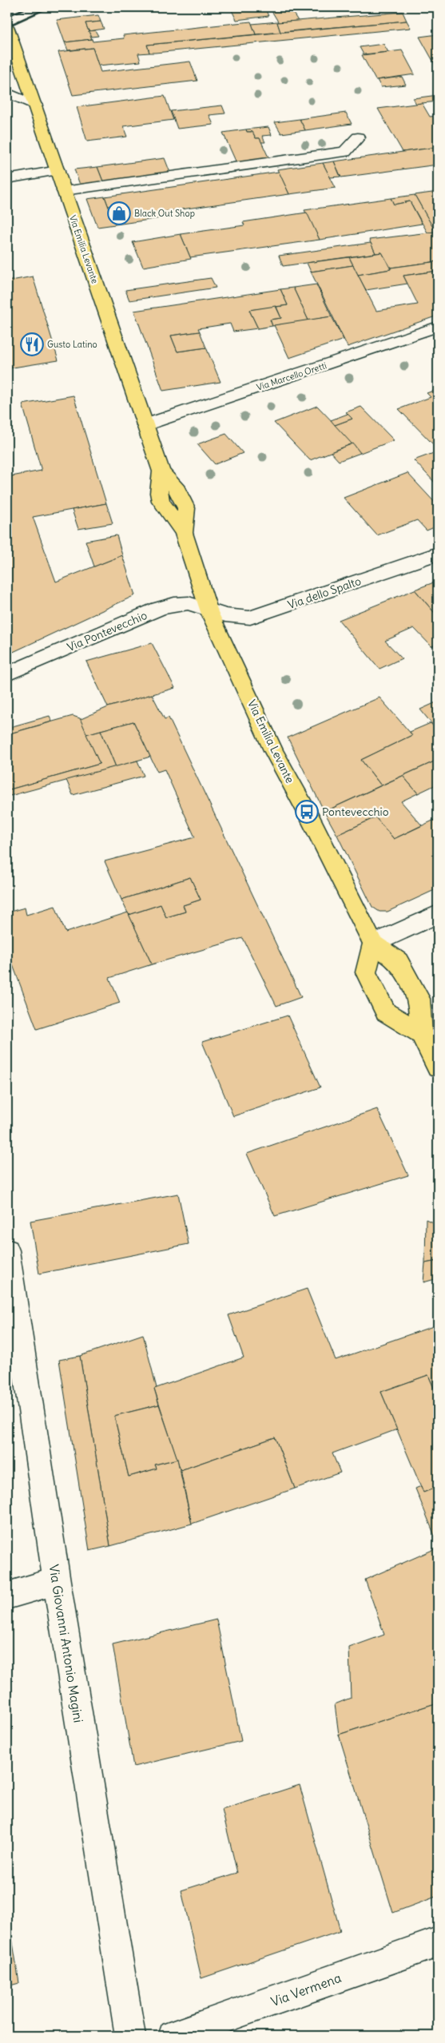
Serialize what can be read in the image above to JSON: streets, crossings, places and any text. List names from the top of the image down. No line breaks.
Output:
{"streets":{"main road":["Via Emilia Levante"],"street":["Via Marcello Oretti","Via dello Spalto","Via Pontevecchio","Via Giovanni Antonio Magini","Via Vermena"]},"crossings":[["Via Emilia Levante","Via Marcello Oretti"],["Via Emilia Levante","Via dello Spalto"],["Via Emilia Levante","Via Pontevecchio"],["Via dello Spalto","Via Pontevecchio"]],"places":{"shop":["Black Out Shop"],"restaurant":["Gusto Latino"],"bus stop":["Pontevecchio"]}}
